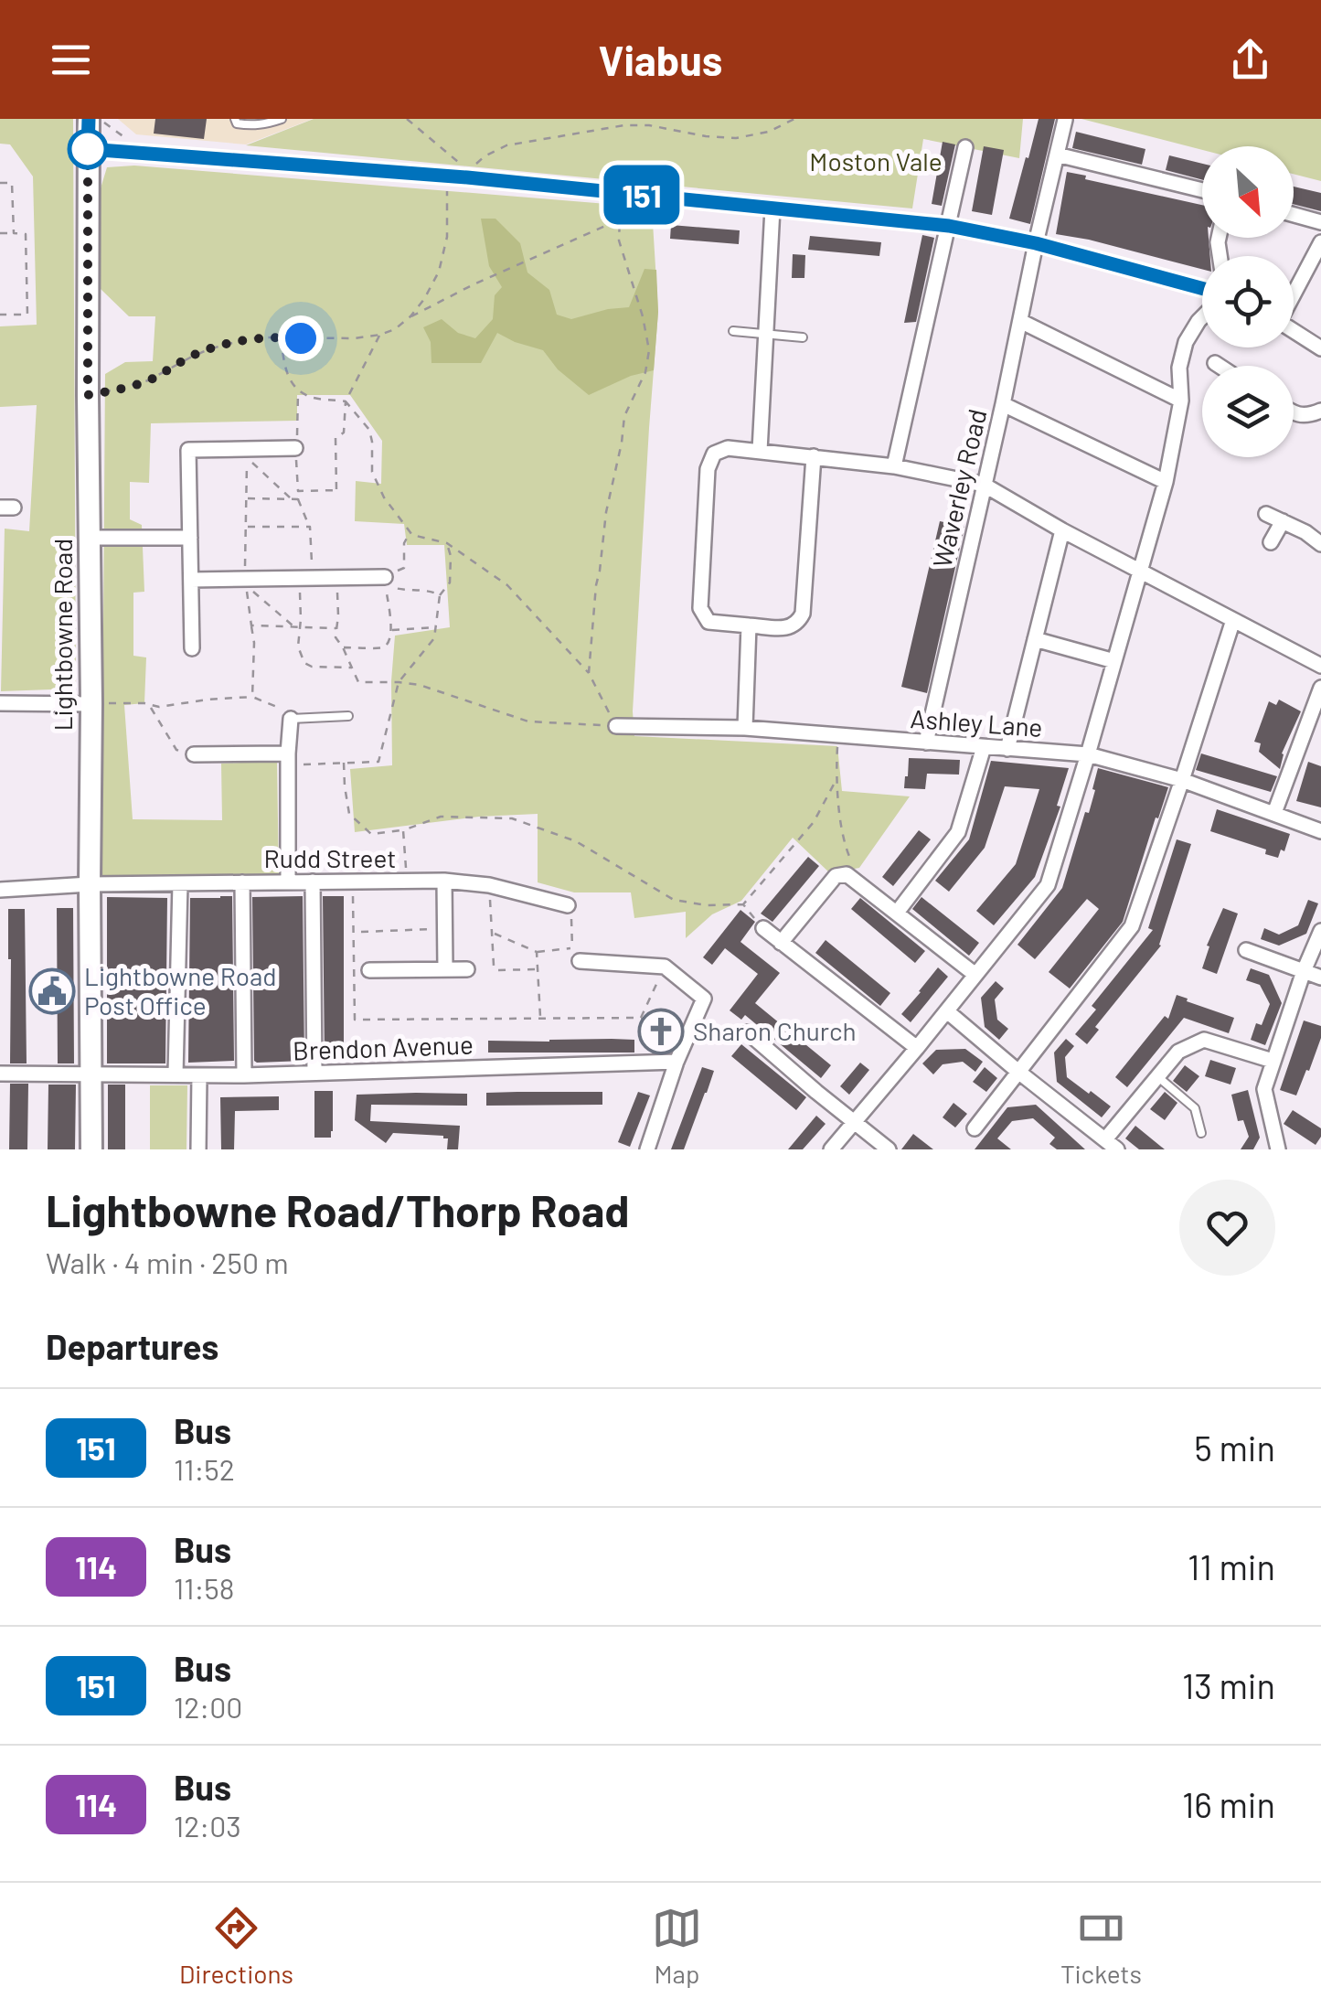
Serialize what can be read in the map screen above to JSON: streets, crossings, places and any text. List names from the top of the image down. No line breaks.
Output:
{"streets":{"main road":["Lightbowne Road"],"street":["Waverley Road","Ashley Lane","Rudd Street","Brendon Avenue"]},"crossings":[["Waverley Road","Ashley Lane"],["Lightbowne Road","Rudd Street"],["Lightbowne Road","Brendon Avenue"]],"parks":["Moston Vale"],"places":{"public building":["Lightbowne Road Post Office"],"church":["Sharon Church"]},"lines":["bus line 151"],"north":"bottom right","page":{"header":"Viabus","on_map":"151","heading":[["Lightbowne Road/Thorp Road","Walk · 4 min · 250 m"],"Departures"],"list":[{"mark":"151","name":"Bus","note":"11:52","value":"5 min"},{"mark":"114","name":"Bus","note":"11:58","value":"11 min"},{"mark":"151","name":"Bus","note":"12:00","value":"13 min"},{"mark":"114","name":"Bus","note":"12:03","value":"16 min"}],"tabs":["Directions","Map","Tickets"]}}
